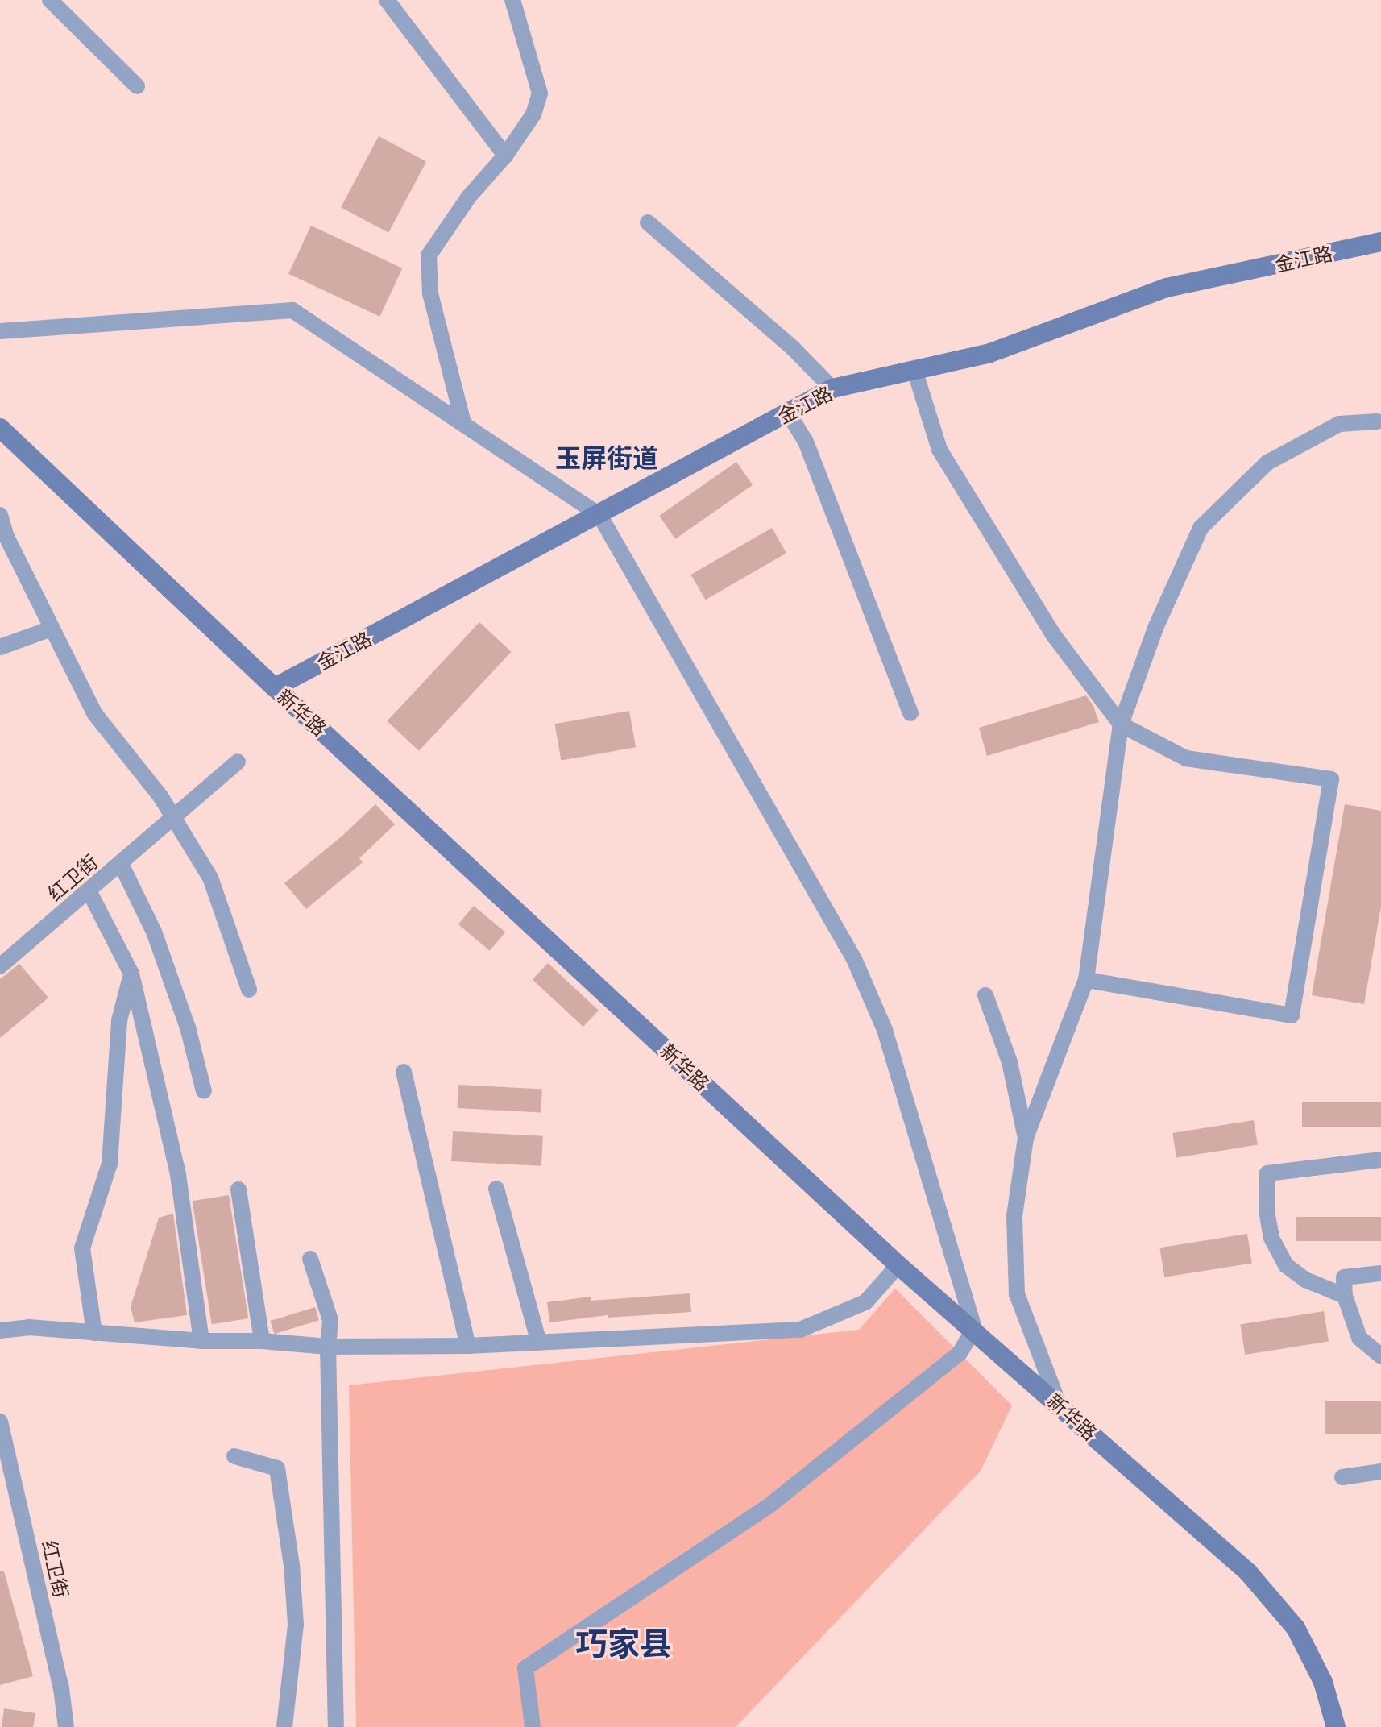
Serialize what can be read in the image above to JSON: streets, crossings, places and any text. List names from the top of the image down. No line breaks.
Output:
{"streets":{"street":["金江路","新华路","红卫街"]},"crossings":[["金江路","新华路"]],"districts":["玉屏街道","巧家县"]}
